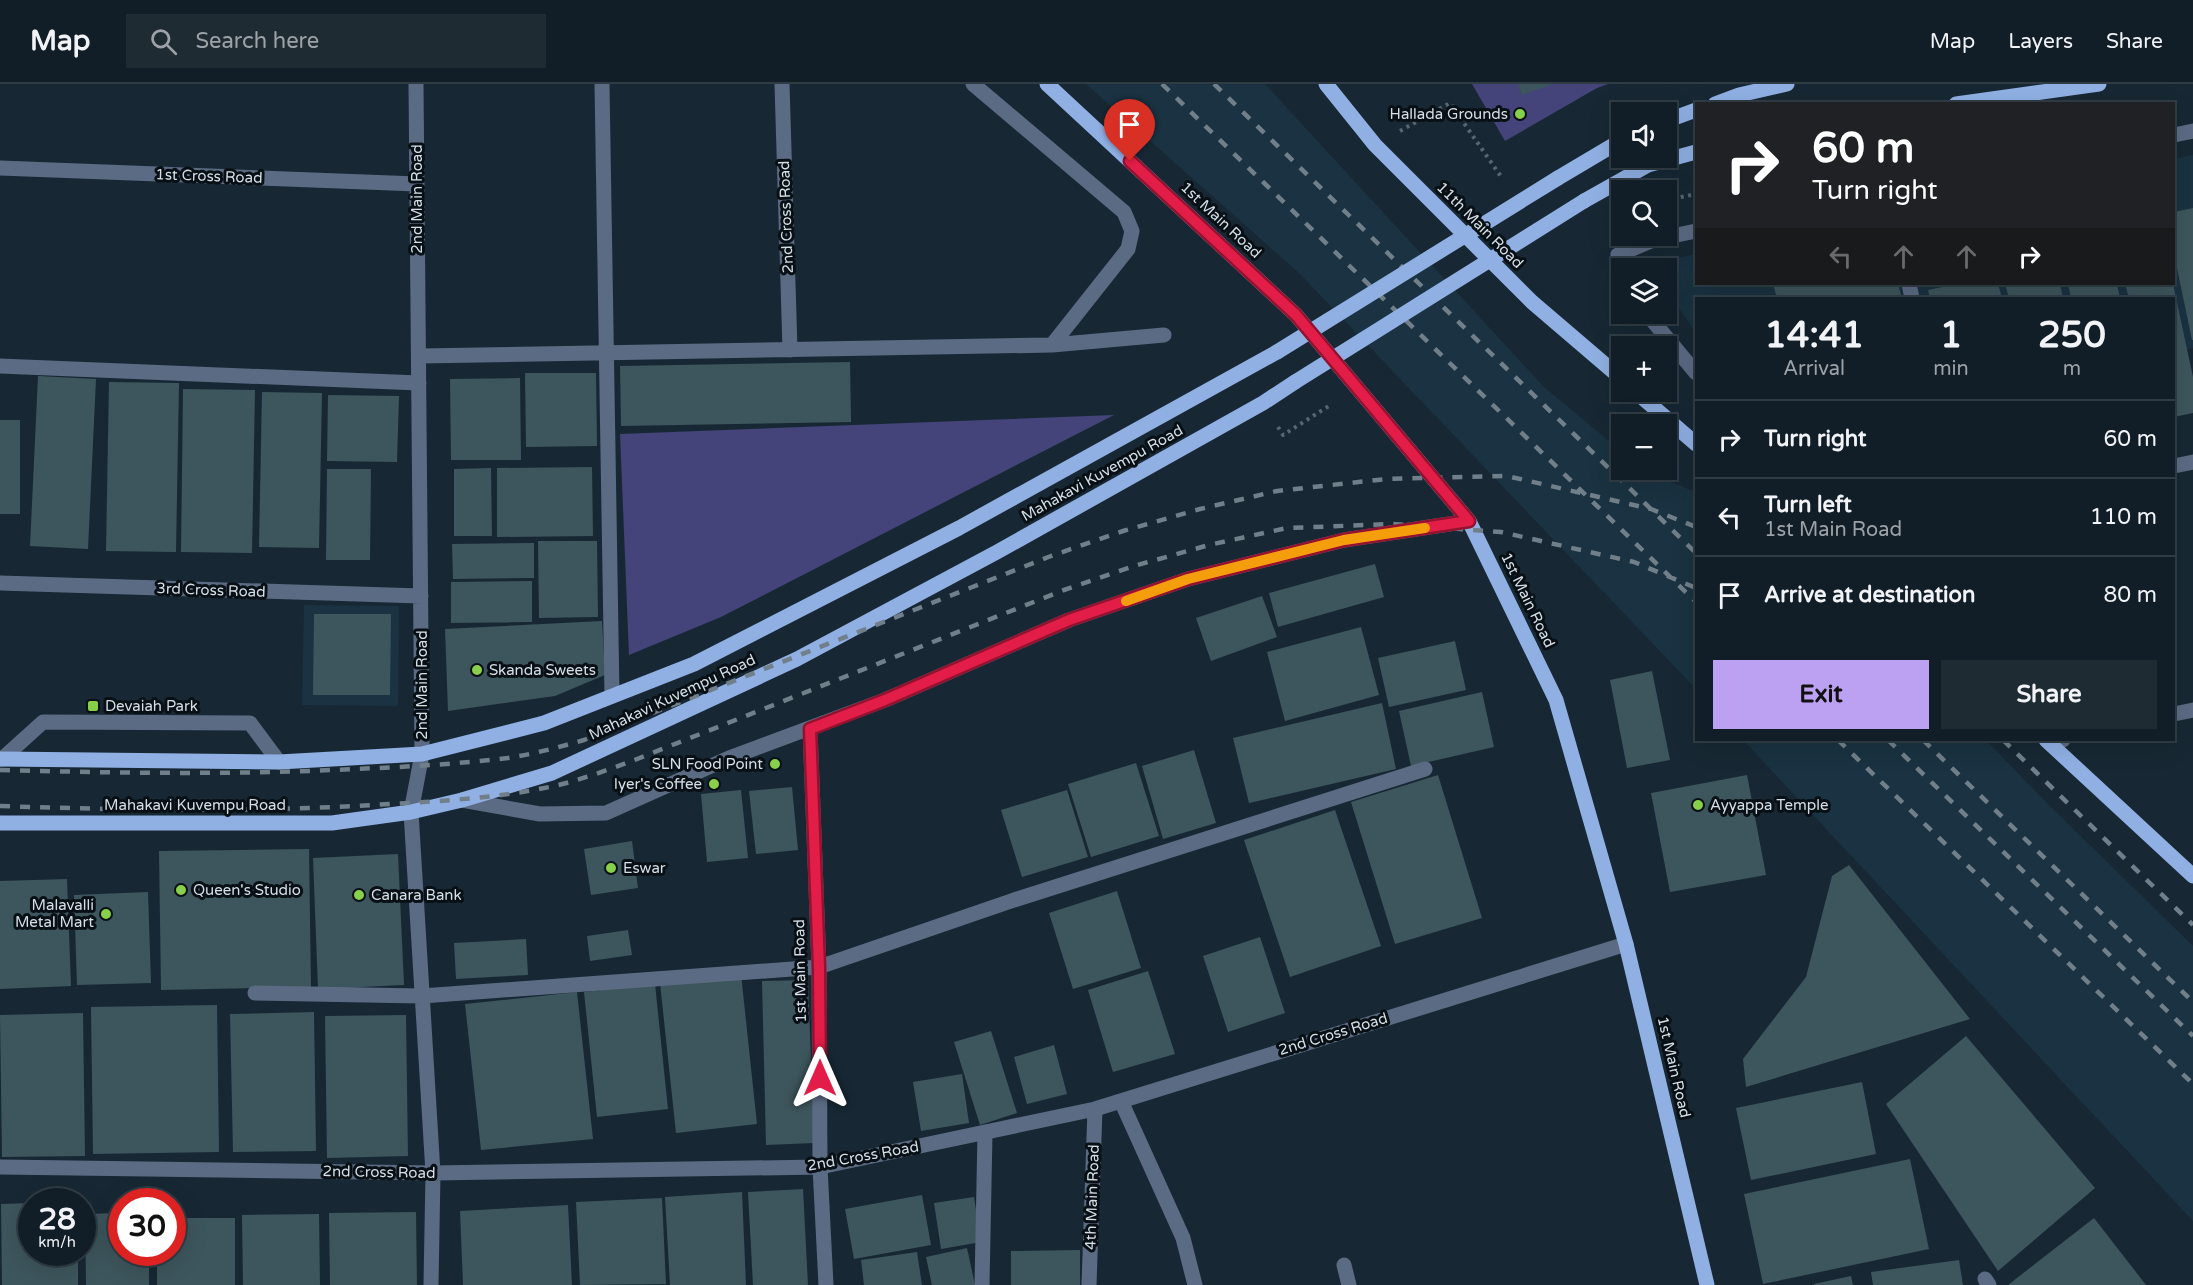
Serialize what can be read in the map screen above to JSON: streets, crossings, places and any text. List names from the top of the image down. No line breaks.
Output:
{"streets":{"main road":["1st Main Road","11th Main Road","Mahakavi Kuvempu Road"],"street":["1st Cross Road","2nd Main Road","2nd Cross Road","3rd Cross Road","4th Main Road"]},"crossings":[["1st Cross Road","2nd Main Road"],["2nd Main Road","2nd Cross Road"],["2nd Main Road","Mahakavi Kuvempu Road"],["2nd Main Road","3rd Cross Road"],["2nd Cross Road","1st Main Road"],["2nd Cross Road","4th Main Road"]],"places":{"other":["Hallada Grounds","Skanda Sweets","SLN Food Point","Iyer's Coffee","Ayyappa Temple","Eswar","Queen's Studio","Canara Bank","Malavalli Metal Mart"],"transit":["Devaiah Park"]},"page":{"header":"Map","search":"Search here","nav":["Map","Layers","Share"],"map_buttons":["+","−"],"turn":["60 m","Turn right"],"eta":["14:41","Arrival","1","min","250","m"],"list":[{"name":"Turn right","value":"60 m"},{"name":"Turn left","note":"1st Main Road","value":"110 m"},{"name":"Arrive at destination","value":"80 m"}],"buttons":["Exit","Share"],"speed":"28 km/h","limit":"30"}}
